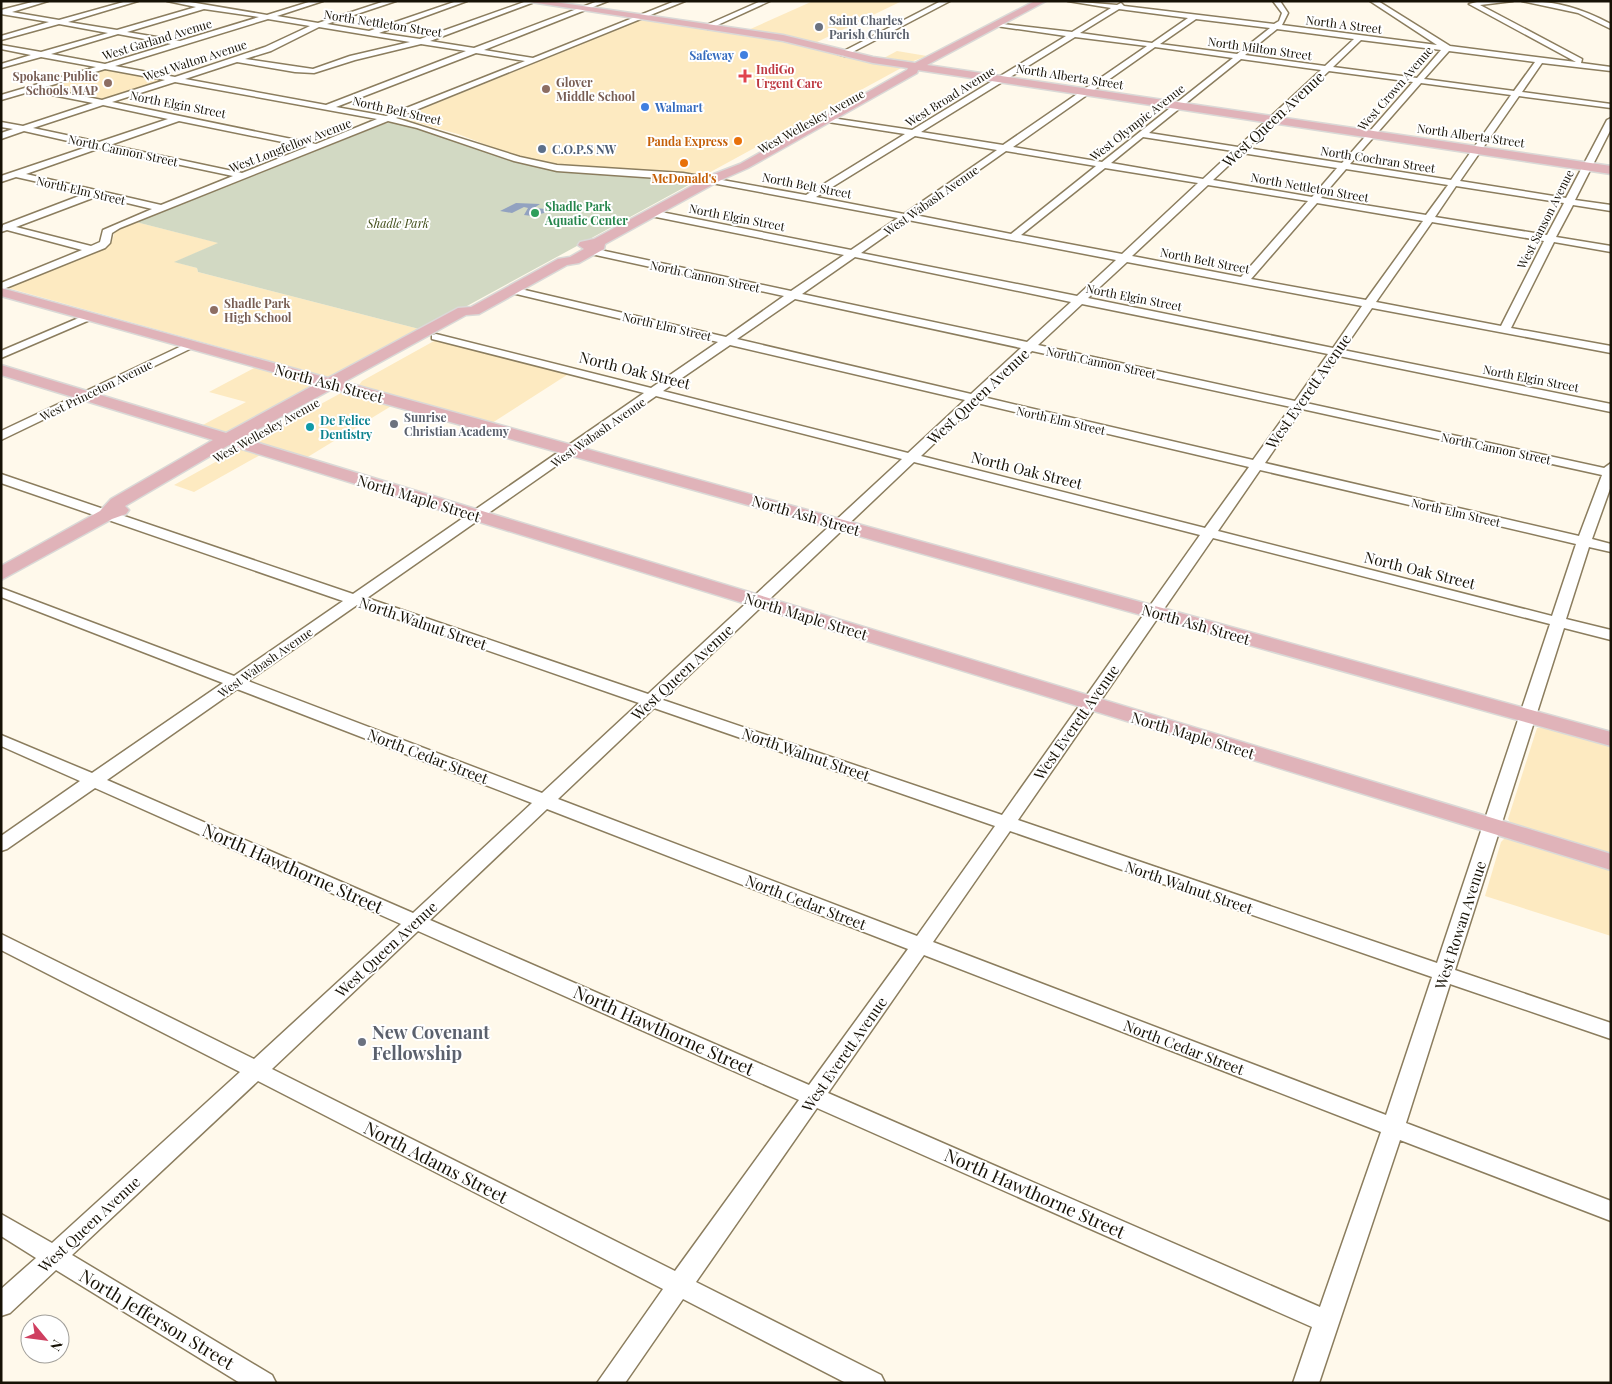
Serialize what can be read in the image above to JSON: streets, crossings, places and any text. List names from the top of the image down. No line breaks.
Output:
{"streets":{"main road":["North Alberta Street","West Wellesley Avenue","North Ash Street","North Maple Street"],"street":["North Nettleton Street","North A Street","West Garland Avenue","North Milton Street","West Walton Avenue","West Crown Avenue","West Broad Avenue","North Elgin Street","North Belt Street","West Queen Avenue","West Olympic Avenue","West Longfellow Avenue","North Cannon Street","North Cochran Street","North Elm Street","West Wabash Avenue","West Sanson Avenue","North Oak Street","West Princeton Avenue","West Everett Avenue","North Walnut Street","North Cedar Street","North Hawthorne Street","West Rowan Avenue","North Adams Street","North Jefferson Street"]},"crossings":[["North Nettleton Street","West Garland Avenue"],["North Nettleton Street","West Walton Avenue"],["North Nettleton Street","West Crown Avenue"],["North Nettleton Street","West Broad Avenue"],["North Nettleton Street","West Queen Avenue"],["North Nettleton Street","West Wellesley Avenue"],["North Nettleton Street","West Olympic Avenue"],["North Nettleton Street","West Longfellow Avenue"],["North Nettleton Street","West Wabash Avenue"],["North Nettleton Street","West Sanson Avenue"],["North Nettleton Street","West Everett Avenue"],["North A Street","West Crown Avenue"],["North A Street","West Broad Avenue"],["North A Street","West Queen Avenue"],["North A Street","West Olympic Avenue"],["North A Street","West Wabash Avenue"],["North A Street","West Everett Avenue"],["West Garland Avenue","North Elgin Street"],["West Garland Avenue","North Belt Street"],["North Milton Street","West Crown Avenue"],["North Milton Street","West Broad Avenue"],["North Milton Street","West Queen Avenue"],["North Milton Street","West Wellesley Avenue"],["North Milton Street","West Olympic Avenue"],["North Milton Street","West Wabash Avenue"],["North Milton Street","West Everett Avenue"],["West Walton Avenue","North Elgin Street"],["West Walton Avenue","North Belt Street"],["West Walton Avenue","North Cannon Street"],["North Alberta Street","West Crown Avenue"],["North Alberta Street","West Broad Avenue"],["North Alberta Street","West Queen Avenue"],["North Alberta Street","West Wellesley Avenue"],["North Alberta Street","West Olympic Avenue"],["North Alberta Street","West Longfellow Avenue"],["North Alberta Street","West Wabash Avenue"],["North Alberta Street","West Sanson Avenue"],["North Alberta Street","West Everett Avenue"],["West Crown Avenue","North Belt Street"],["West Crown Avenue","North Cochran Street"],["West Broad Avenue","North Belt Street"],["North Elgin Street","West Queen Avenue"],["North Elgin Street","West Wellesley Avenue"],["North Elgin Street","West Longfellow Avenue"],["North Elgin Street","West Wabash Avenue"],["North Elgin Street","West Everett Avenue"],["North Belt Street","West Queen Avenue"],["North Belt Street","West Wellesley Avenue"],["North Belt Street","West Olympic Avenue"],["North Belt Street","West Longfellow Avenue"],["North Belt Street","West Wabash Avenue"],["North Belt Street","West Sanson Avenue"],["North Belt Street","West Everett Avenue"],["West Queen Avenue","North Cannon Street"],["West Queen Avenue","North Cochran Street"],["West Queen Avenue","North Elm Street"],["West Queen Avenue","North Oak Street"],["West Queen Avenue","North Ash Street"],["West Queen Avenue","North Maple Street"],["West Queen Avenue","North Walnut Street"],["West Queen Avenue","North Cedar Street"],["West Queen Avenue","North Hawthorne Street"],["West Queen Avenue","North Adams Street"],["West Queen Avenue","North Jefferson Street"],["West Wellesley Avenue","North Cannon Street"],["West Wellesley Avenue","North Elm Street"],["West Wellesley Avenue","North Oak Street"],["West Wellesley Avenue","North Ash Street"],["West Wellesley Avenue","North Maple Street"],["West Wellesley Avenue","North Walnut Street"],["West Olympic Avenue","North Cochran Street"],["West Longfellow Avenue","North Cannon Street"],["West Longfellow Avenue","North Elm Street"],["North Cannon Street","West Wabash Avenue"],["North Cannon Street","West Everett Avenue"],["North Cannon Street","West Rowan Avenue"],["North Cochran Street","West Sanson Avenue"],["North Cochran Street","West Everett Avenue"],["North Elm Street","West Wabash Avenue"],["North Elm Street","West Everett Avenue"],["North Elm Street","West Rowan Avenue"],["West Wabash Avenue","North Oak Street"],["West Wabash Avenue","North Ash Street"],["West Wabash Avenue","North Maple Street"],["West Wabash Avenue","North Walnut Street"],["West Wabash Avenue","North Cedar Street"],["West Wabash Avenue","North Hawthorne Street"],["North Oak Street","West Everett Avenue"],["North Oak Street","West Rowan Avenue"],["North Ash Street","West Princeton Avenue"],["North Ash Street","West Everett Avenue"],["North Ash Street","West Rowan Avenue"],["West Princeton Avenue","North Maple Street"],["West Everett Avenue","North Maple Street"],["West Everett Avenue","North Walnut Street"],["West Everett Avenue","North Cedar Street"],["West Everett Avenue","North Hawthorne Street"],["West Everett Avenue","North Adams Street"],["North Maple Street","West Rowan Avenue"],["North Walnut Street","West Rowan Avenue"],["North Cedar Street","West Rowan Avenue"],["North Hawthorne Street","West Rowan Avenue"]],"parks":["Shadle Park"],"places":{"other":["Saint Charles Parish Church","Safeway","Spokane Public Schools MAP","Glover Middle School","Walmart","Panda Express","C.O.P.S NW","McDonald's","Shadle Park Aquatic Center","Shadle Park High School","Sunrise Christian Academy","De Felice Dentistry","New Covenant Fellowship"],"health":["IndiGo Urgent Care"]},"north":"bottom right"}
